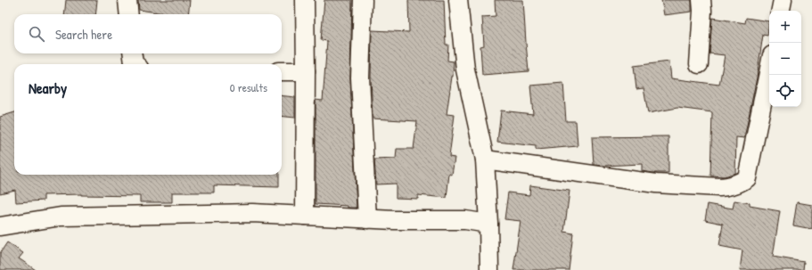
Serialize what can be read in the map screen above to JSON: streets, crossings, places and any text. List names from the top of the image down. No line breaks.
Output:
{"page":{"map_buttons":["+","−"],"search":"Search here","heading":["Nearby","0 results"]}}
